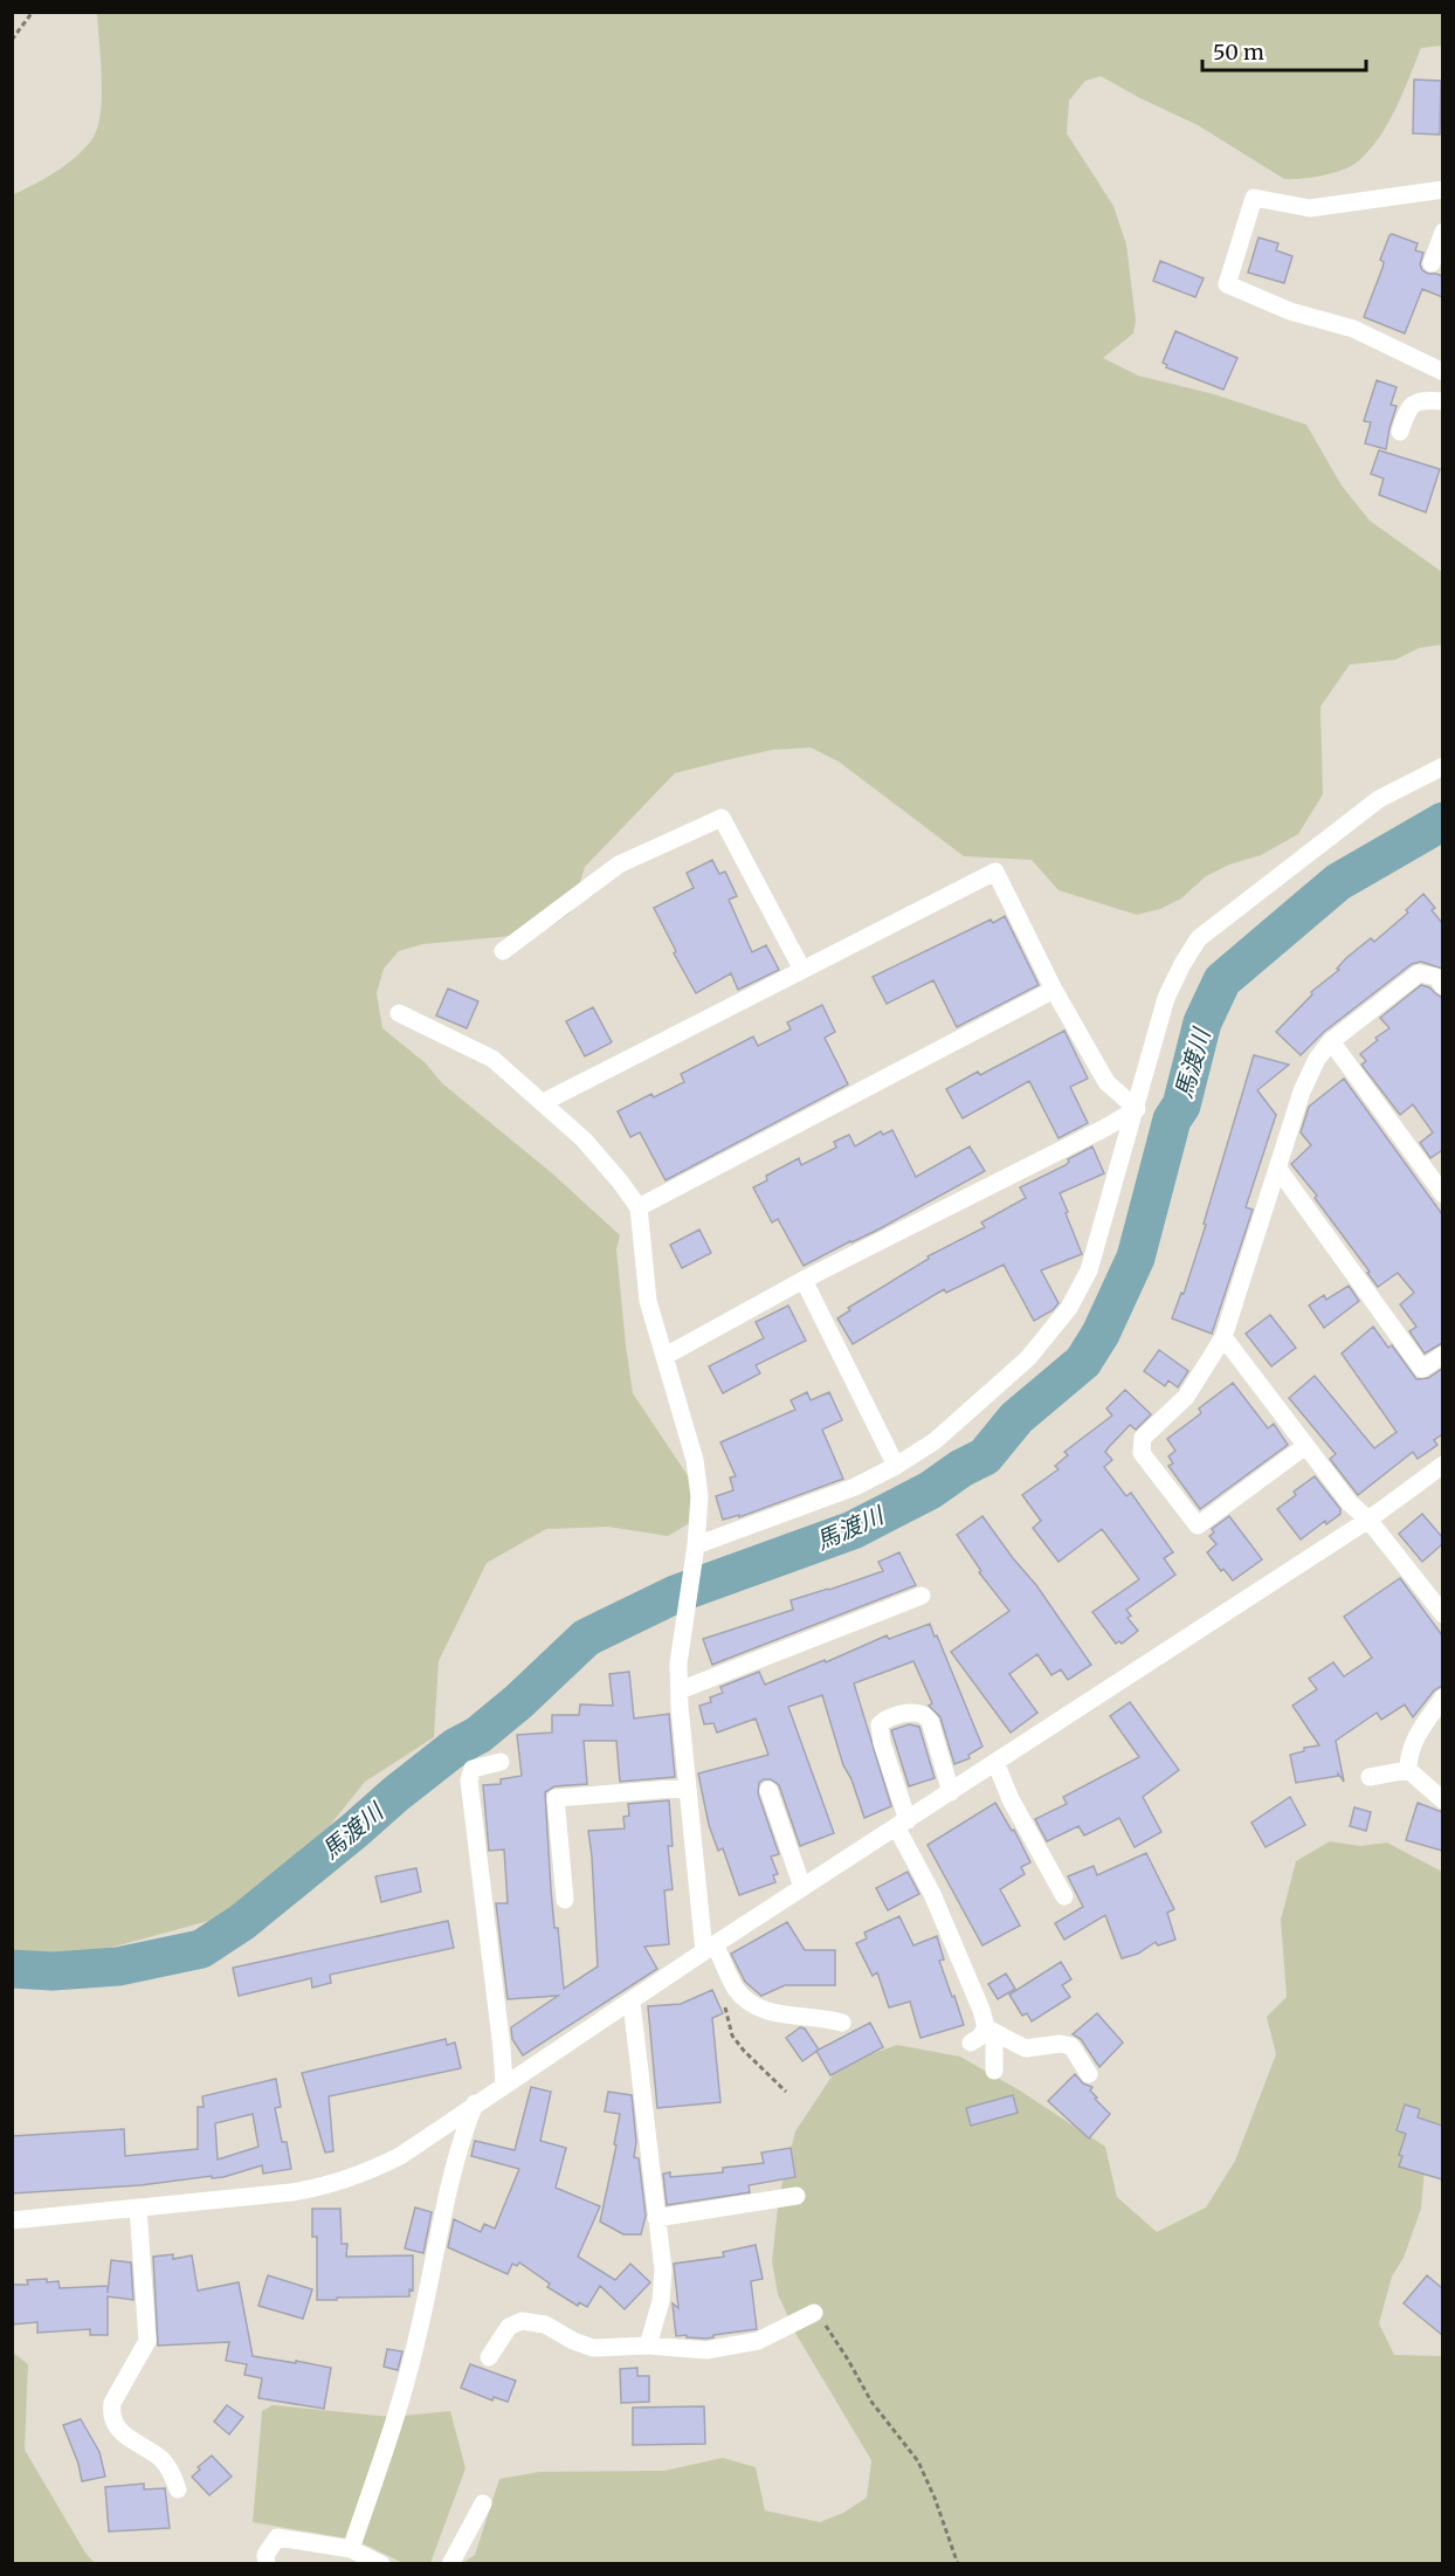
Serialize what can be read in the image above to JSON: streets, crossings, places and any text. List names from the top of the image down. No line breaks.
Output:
{"water":["馬渡川"],"scale_bar":"50 m"}
